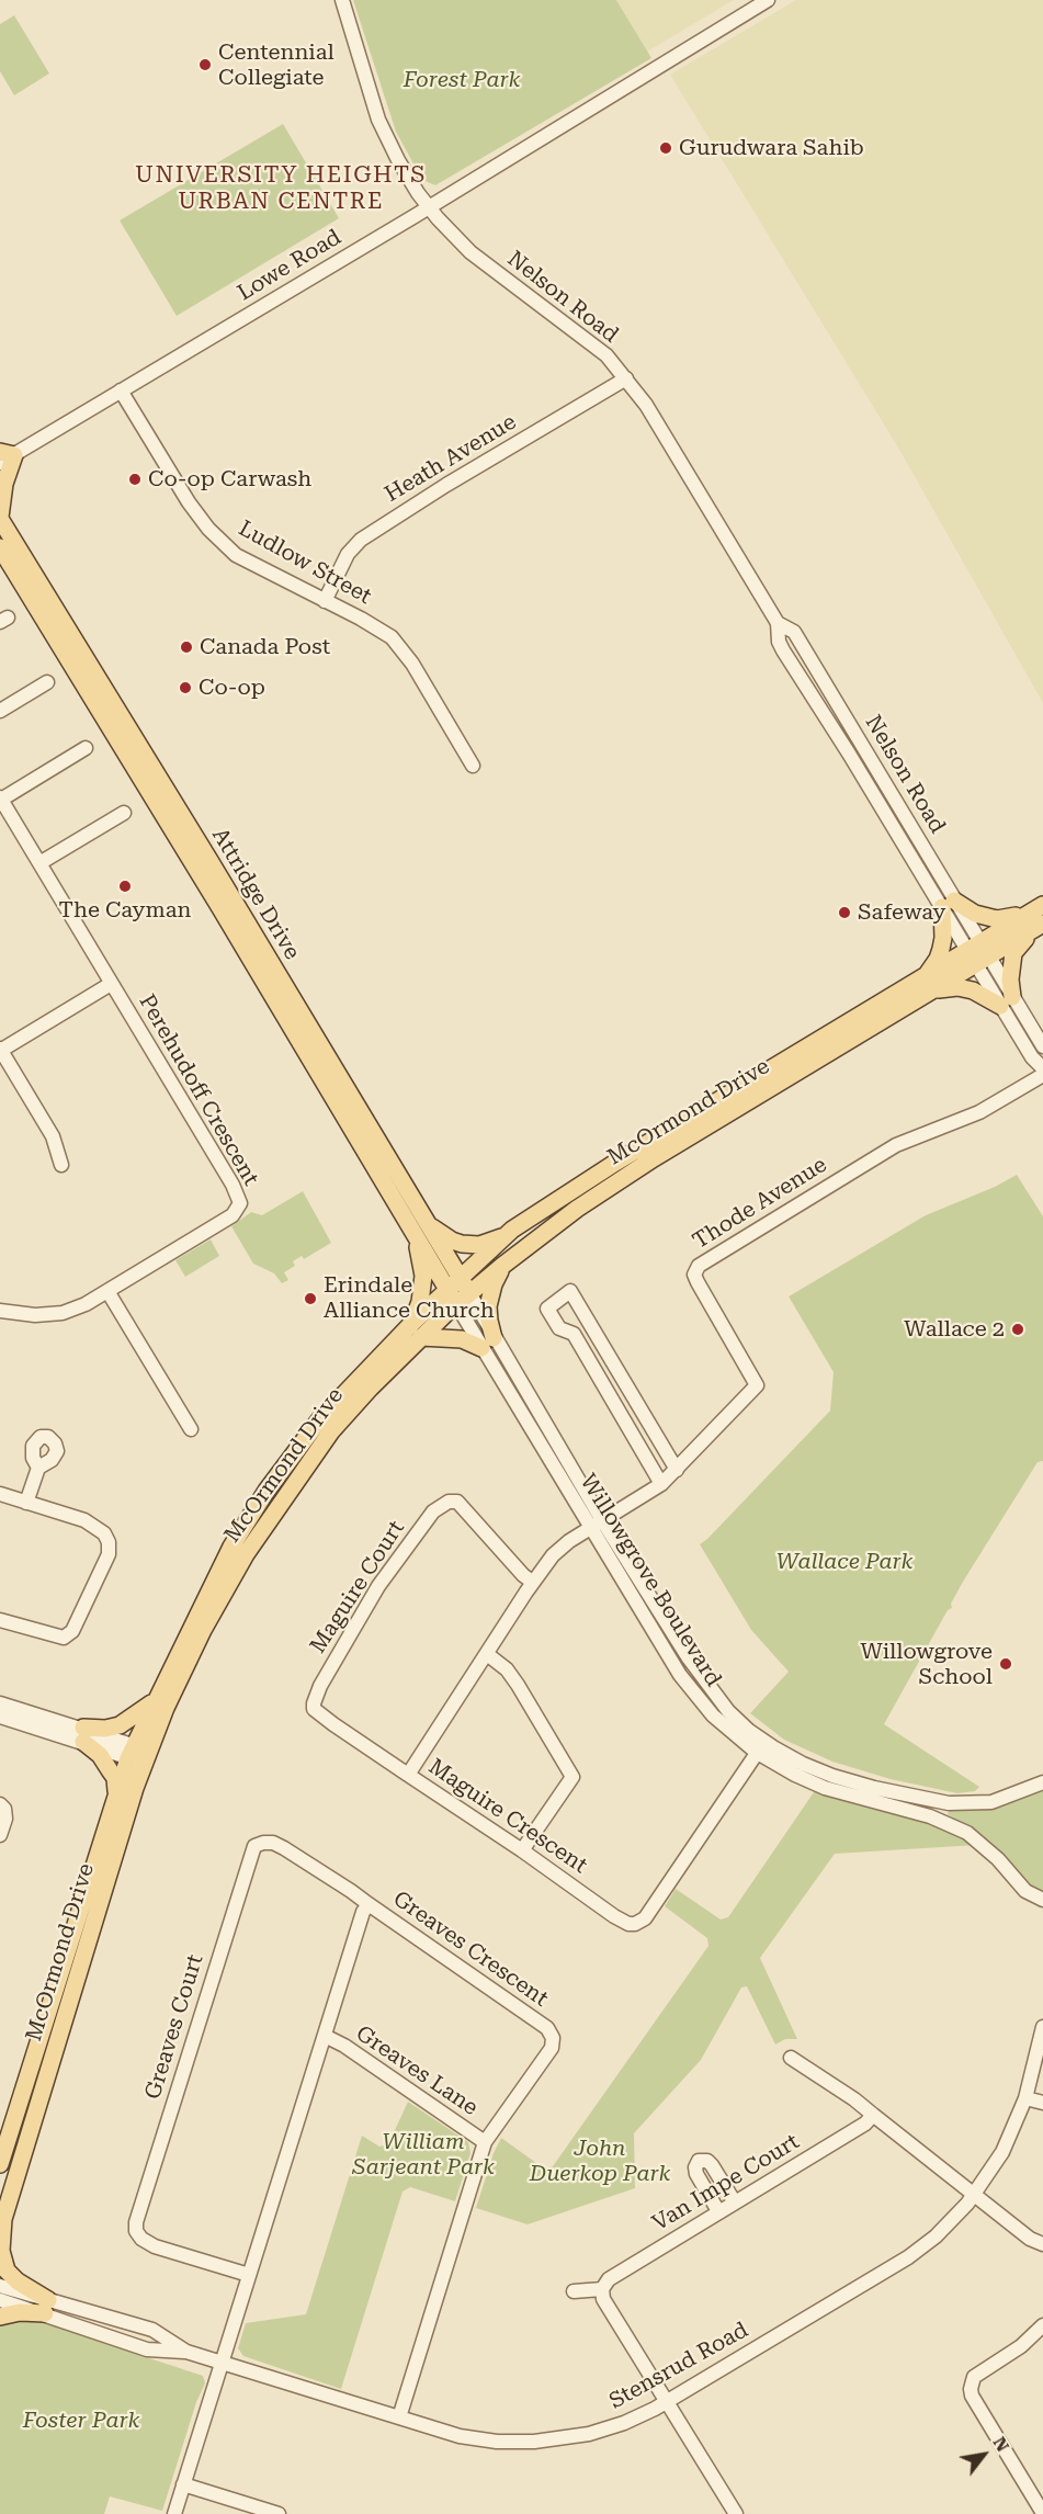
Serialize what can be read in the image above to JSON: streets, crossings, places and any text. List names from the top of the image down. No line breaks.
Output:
{"streets":{"main road":["Attridge Drive","McOrmond Drive"],"street":["Lowe Road","Nelson Road","Heath Avenue","Ludlow Street","Perehudoff Crescent","Thode Avenue","Willowgrove Boulevard","Maguire Court","Maguire Crescent","Greaves Crescent","Greaves Court","Greaves Lane","Van Impe Court","Stensrud Road"]},"crossings":[["Lowe Road","Nelson Road"],["Lowe Road","Ludlow Street"],["Nelson Road","Heath Avenue"],["Nelson Road","McOrmond Drive"],["Heath Avenue","Ludlow Street"],["Attridge Drive","McOrmond Drive"],["Attridge Drive","Willowgrove Boulevard"],["McOrmond Drive","Willowgrove Boulevard"],["McOrmond Drive","Stensrud Road"],["Thode Avenue","Willowgrove Boulevard"],["Thode Avenue","Maguire Crescent"],["Willowgrove Boulevard","Maguire Crescent"],["Maguire Court","Maguire Crescent"],["Greaves Crescent","Greaves Court"],["Greaves Crescent","Greaves Lane"],["Greaves Crescent","Stensrud Road"]],"districts":["UNIVERSITY HEIGHTS URBAN CENTRE"],"parks":["Forest Park","Wallace Park","William Sarjeant Park","John Duerkop Park","Foster Park"],"places":["Centennial Collegiate","Gurudwara Sahib","Co-op Carwash","Canada Post","Co-op","The Cayman","Safeway","Erindale Alliance Church","Wallace 2","Willowgrove School"],"north":"top right"}
